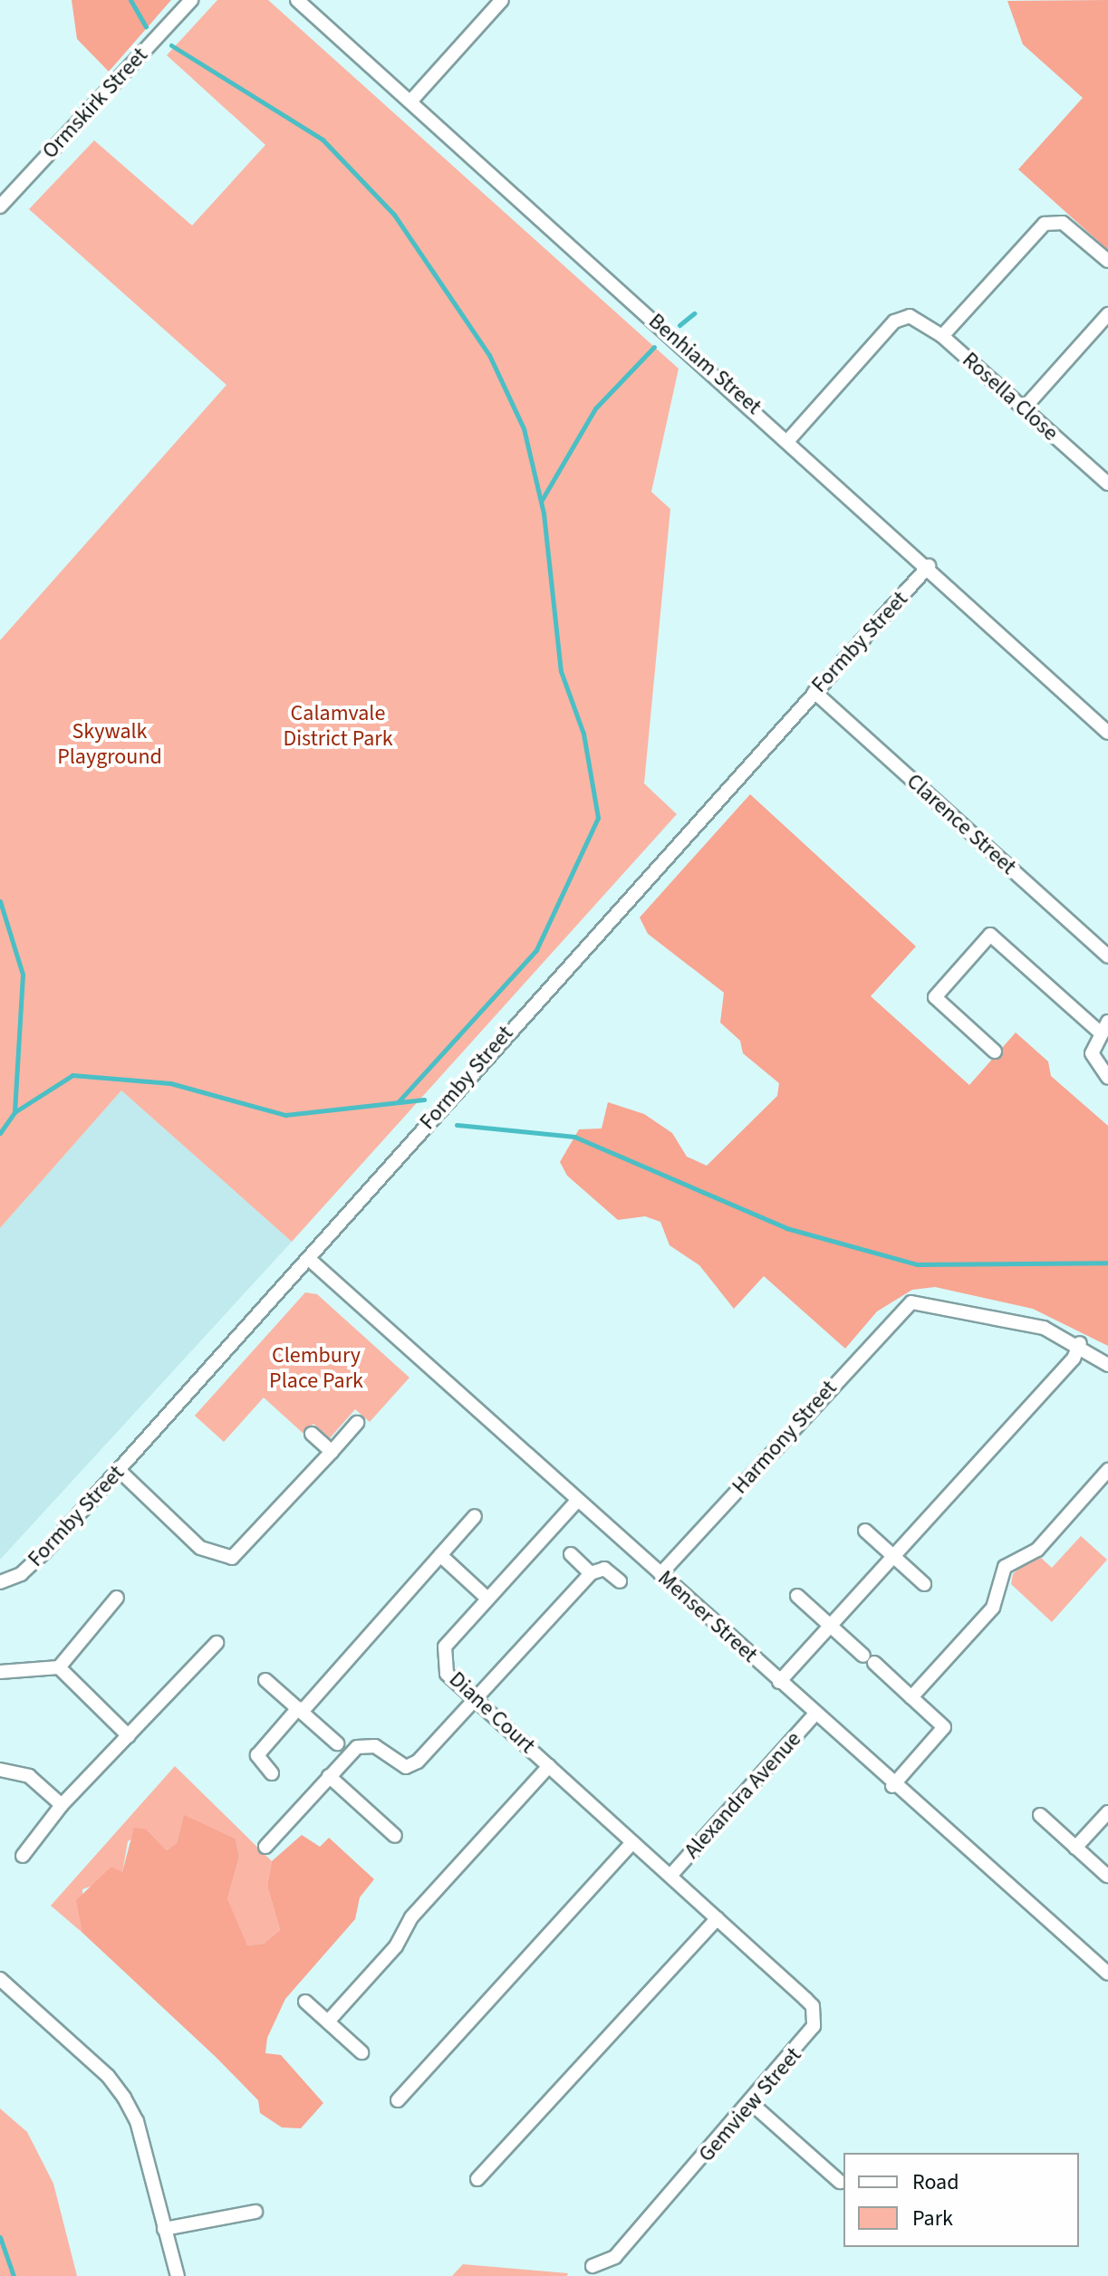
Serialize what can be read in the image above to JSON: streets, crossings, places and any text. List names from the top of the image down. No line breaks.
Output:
{"streets":{"street":["Ormskirk Street","Benhiam Street","Rosella Close","Formby Street","Clarence Street","Harmony Street","Menser Street","Diane Court","Alexandra Avenue","Gemview Street"]},"crossings":[["Benhiam Street","Rosella Close"],["Benhiam Street","Formby Street"],["Formby Street","Clarence Street"],["Formby Street","Menser Street"],["Harmony Street","Menser Street"],["Menser Street","Diane Court"],["Menser Street","Alexandra Avenue"],["Diane Court","Alexandra Avenue"],["Diane Court","Gemview Street"],["Alexandra Avenue","Gemview Street"]],"parks":["Calamvale District Park","Skywalk Playground","Clembury Place Park"],"legend":["Road","Park"]}
